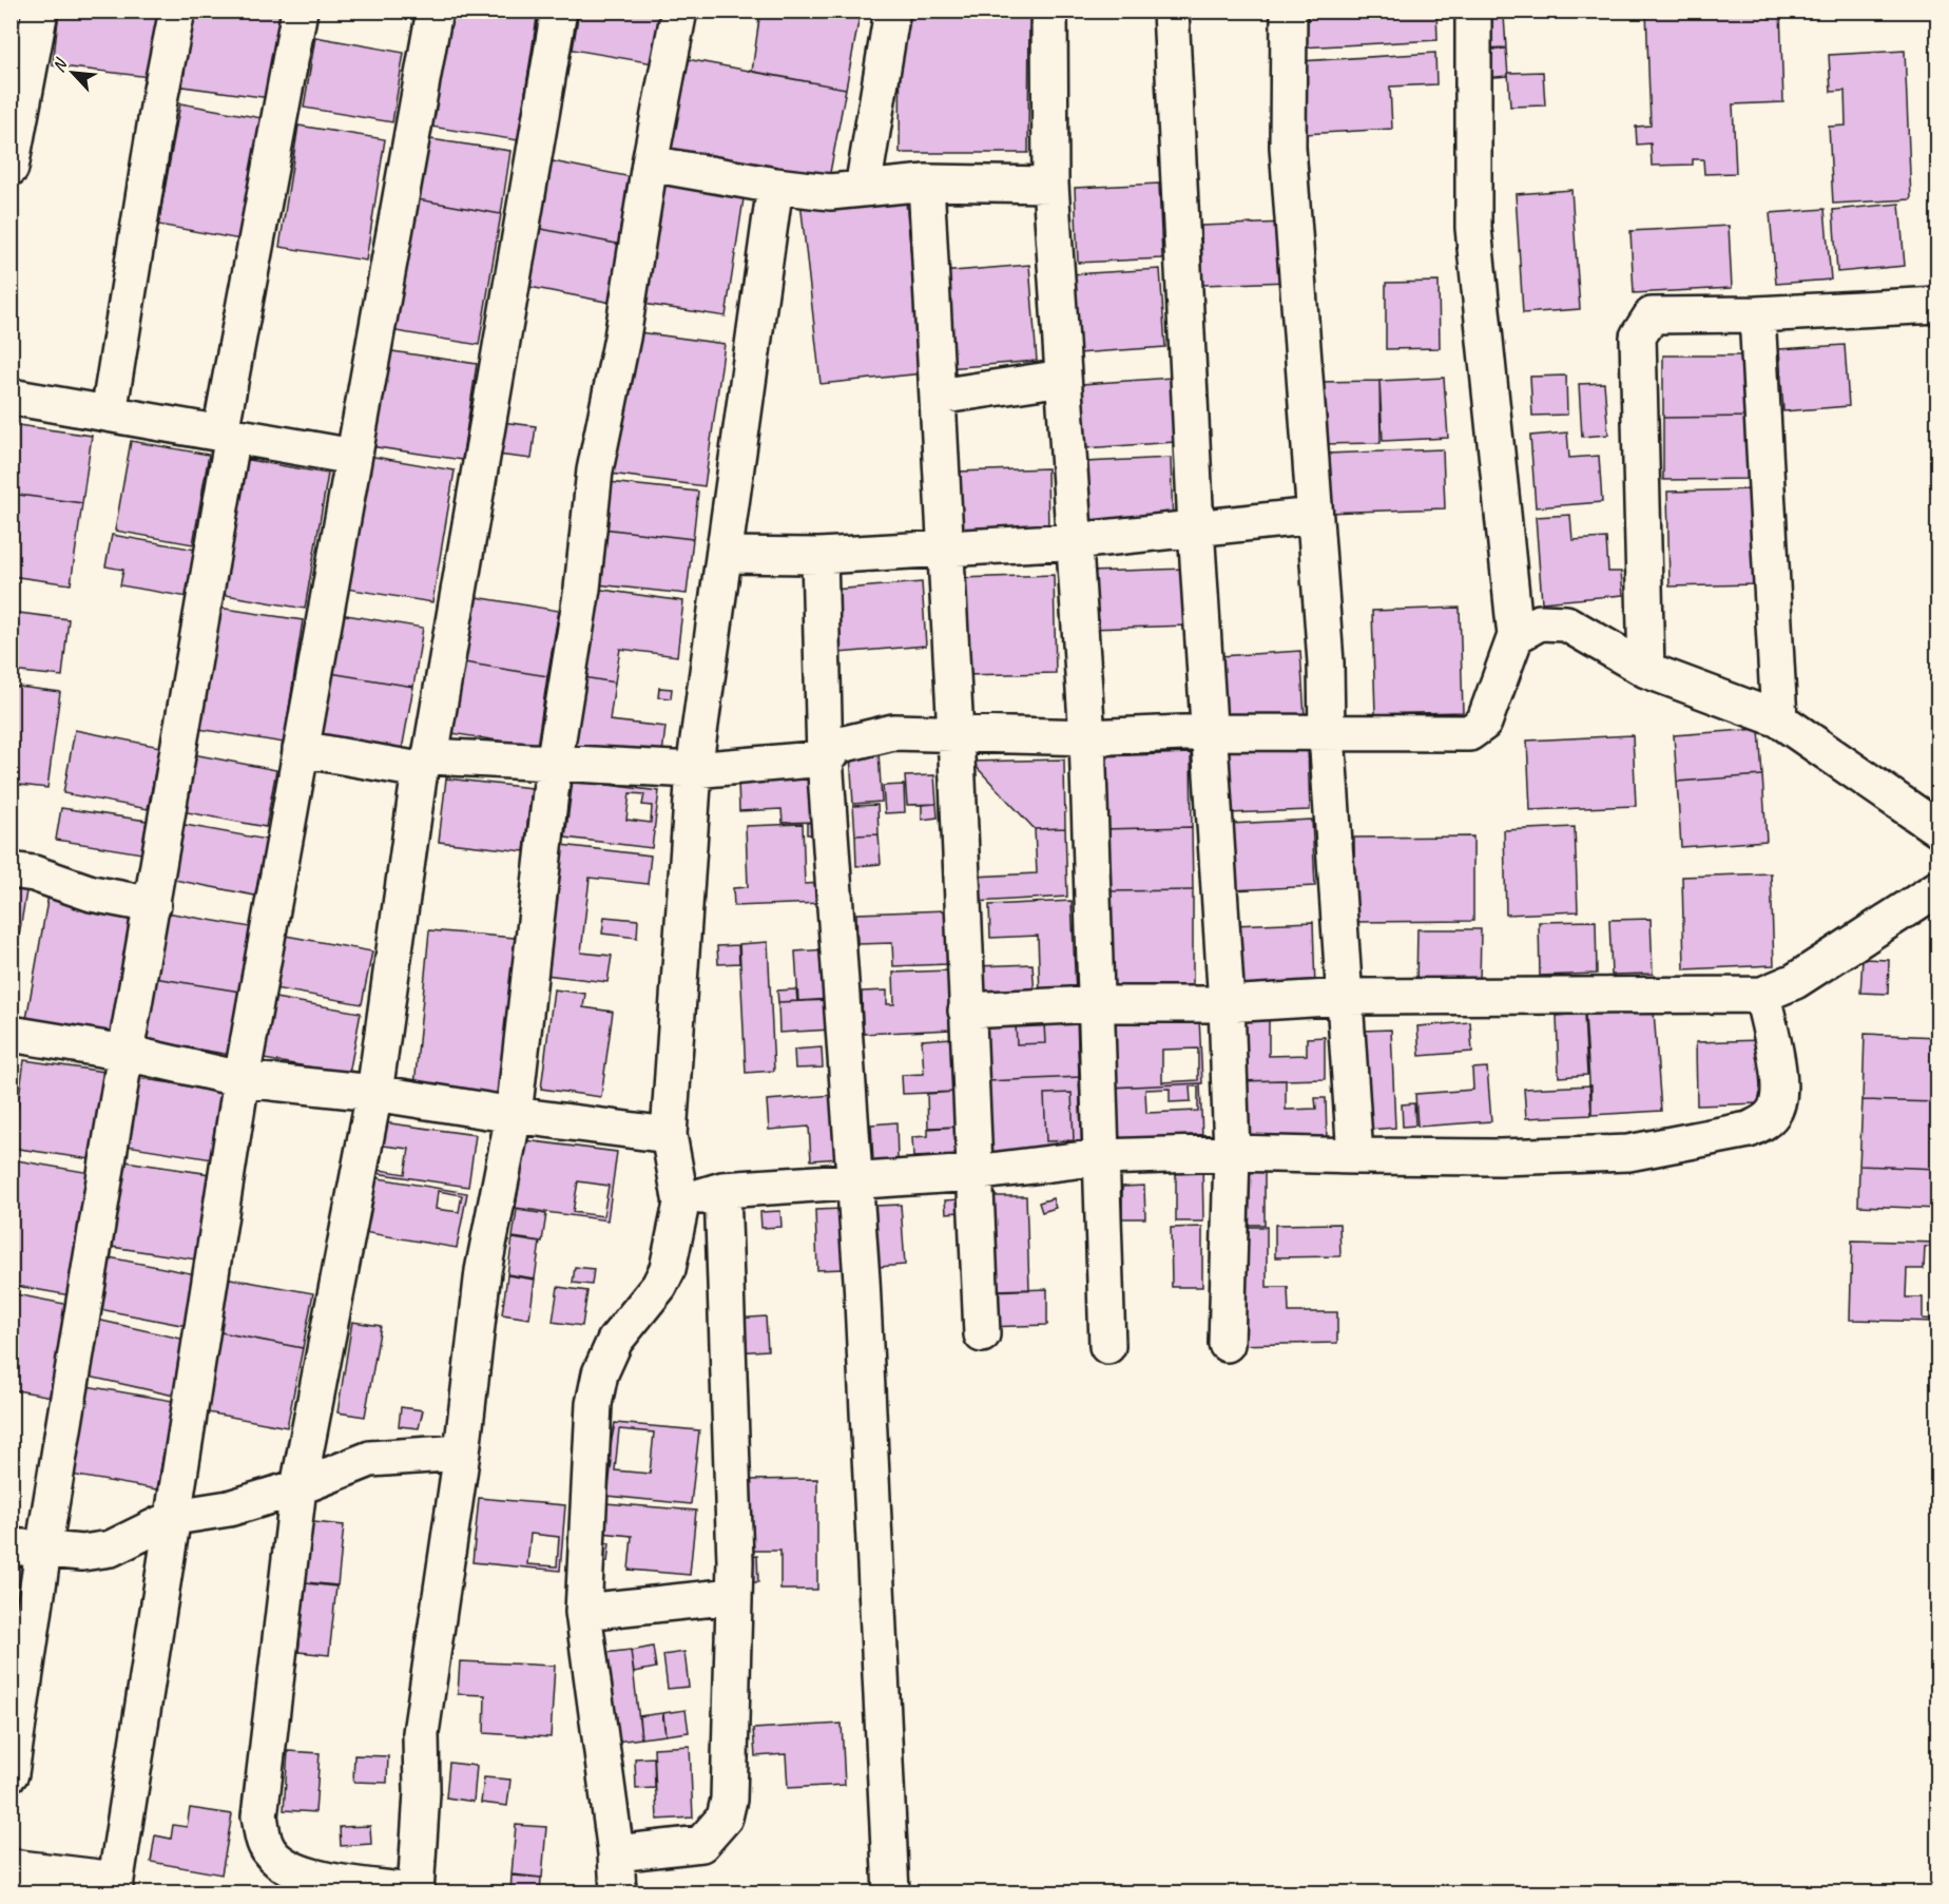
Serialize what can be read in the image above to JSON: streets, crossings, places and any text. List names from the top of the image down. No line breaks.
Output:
{"north":"top left"}
